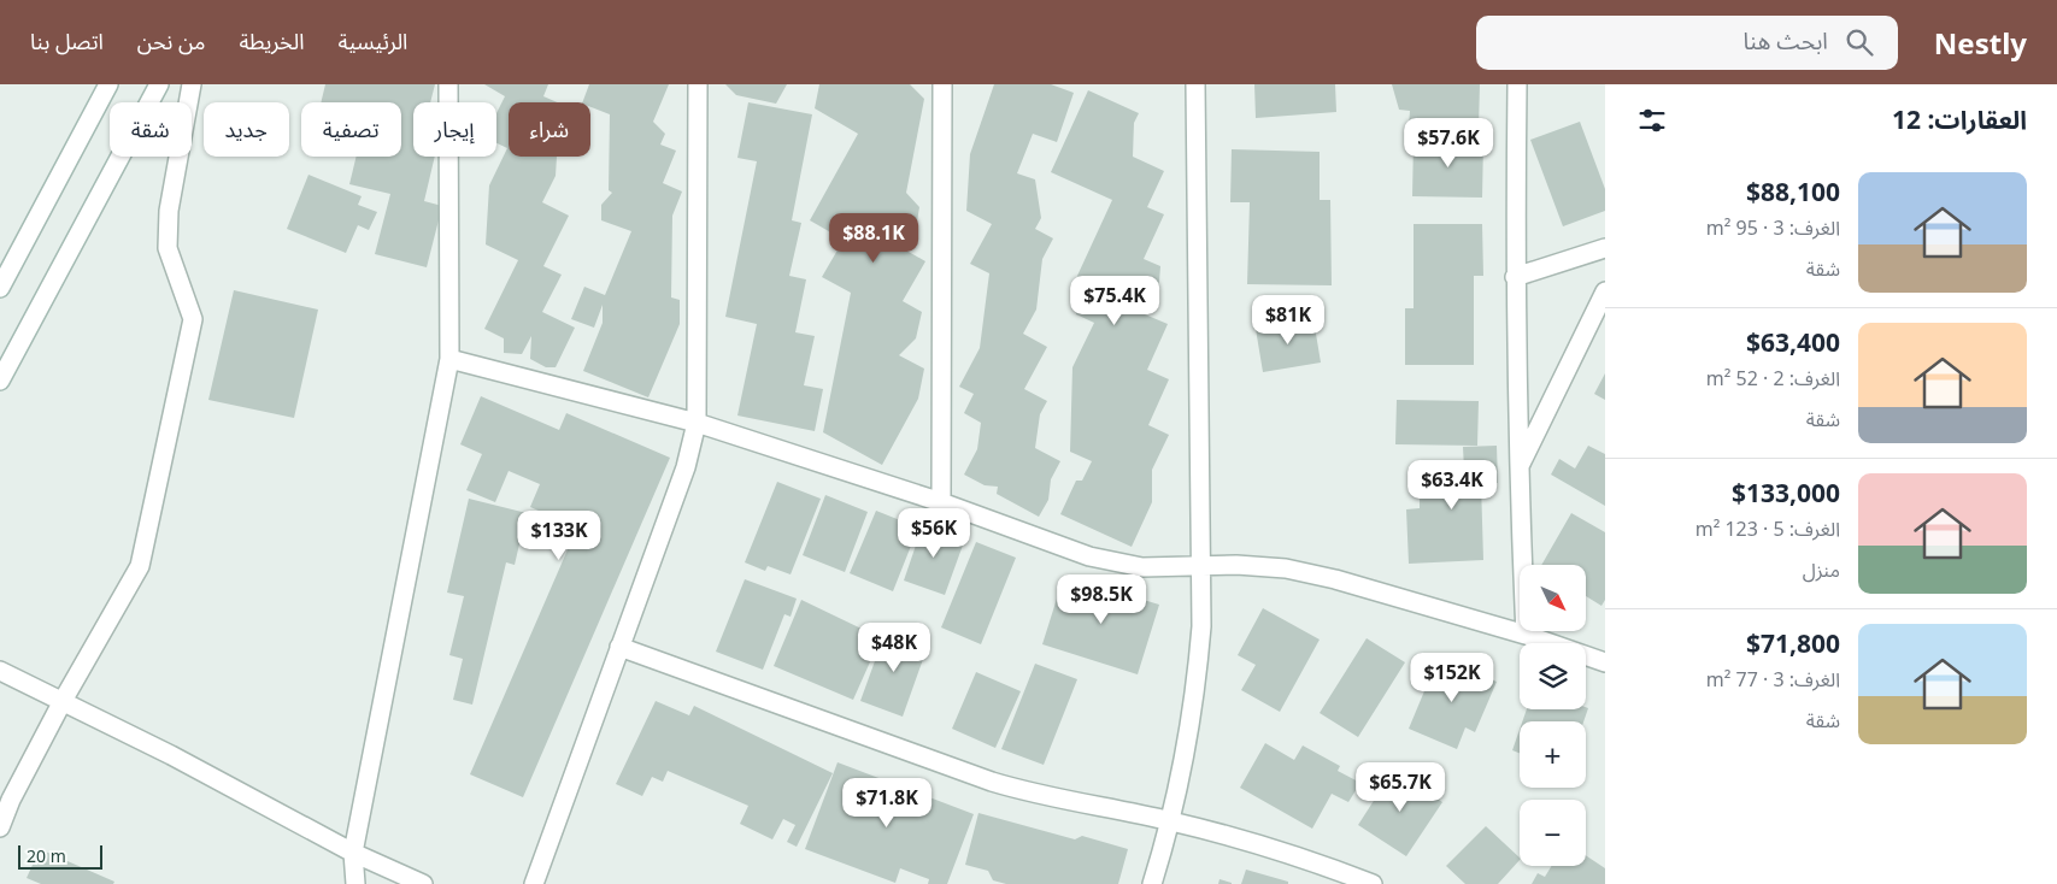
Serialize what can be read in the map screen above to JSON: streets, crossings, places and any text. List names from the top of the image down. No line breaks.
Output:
{"scale_bar":"20 m","north":"bottom right","page":{"header":"Nestly","search":"ابحث هنا","nav":["الرئيسية","الخريطة","من نحن","اتصل بنا"],"heading":"العقارات: 12","chip":["شراء","إيجار","تصفية","جديد","شقة"],"price":["$57.6K","$88.1K","$75.4K","$81K","$63.4K","$56K","$133K","$98.5K","$48K","$152K","$65.7K","$71.8K"],"list":[{"name":"$88,100","note":"الغرف: 3 · 95 m² · شقة"},{"name":"$63,400","note":"الغرف: 2 · 52 m² · شقة"},{"name":"$133,000","note":"الغرف: 5 · 123 m² · منزل"},{"name":"$71,800","note":"الغرف: 3 · 77 m² · شقة"}],"map_buttons":["+","−"],"scale":"20 m"}}
